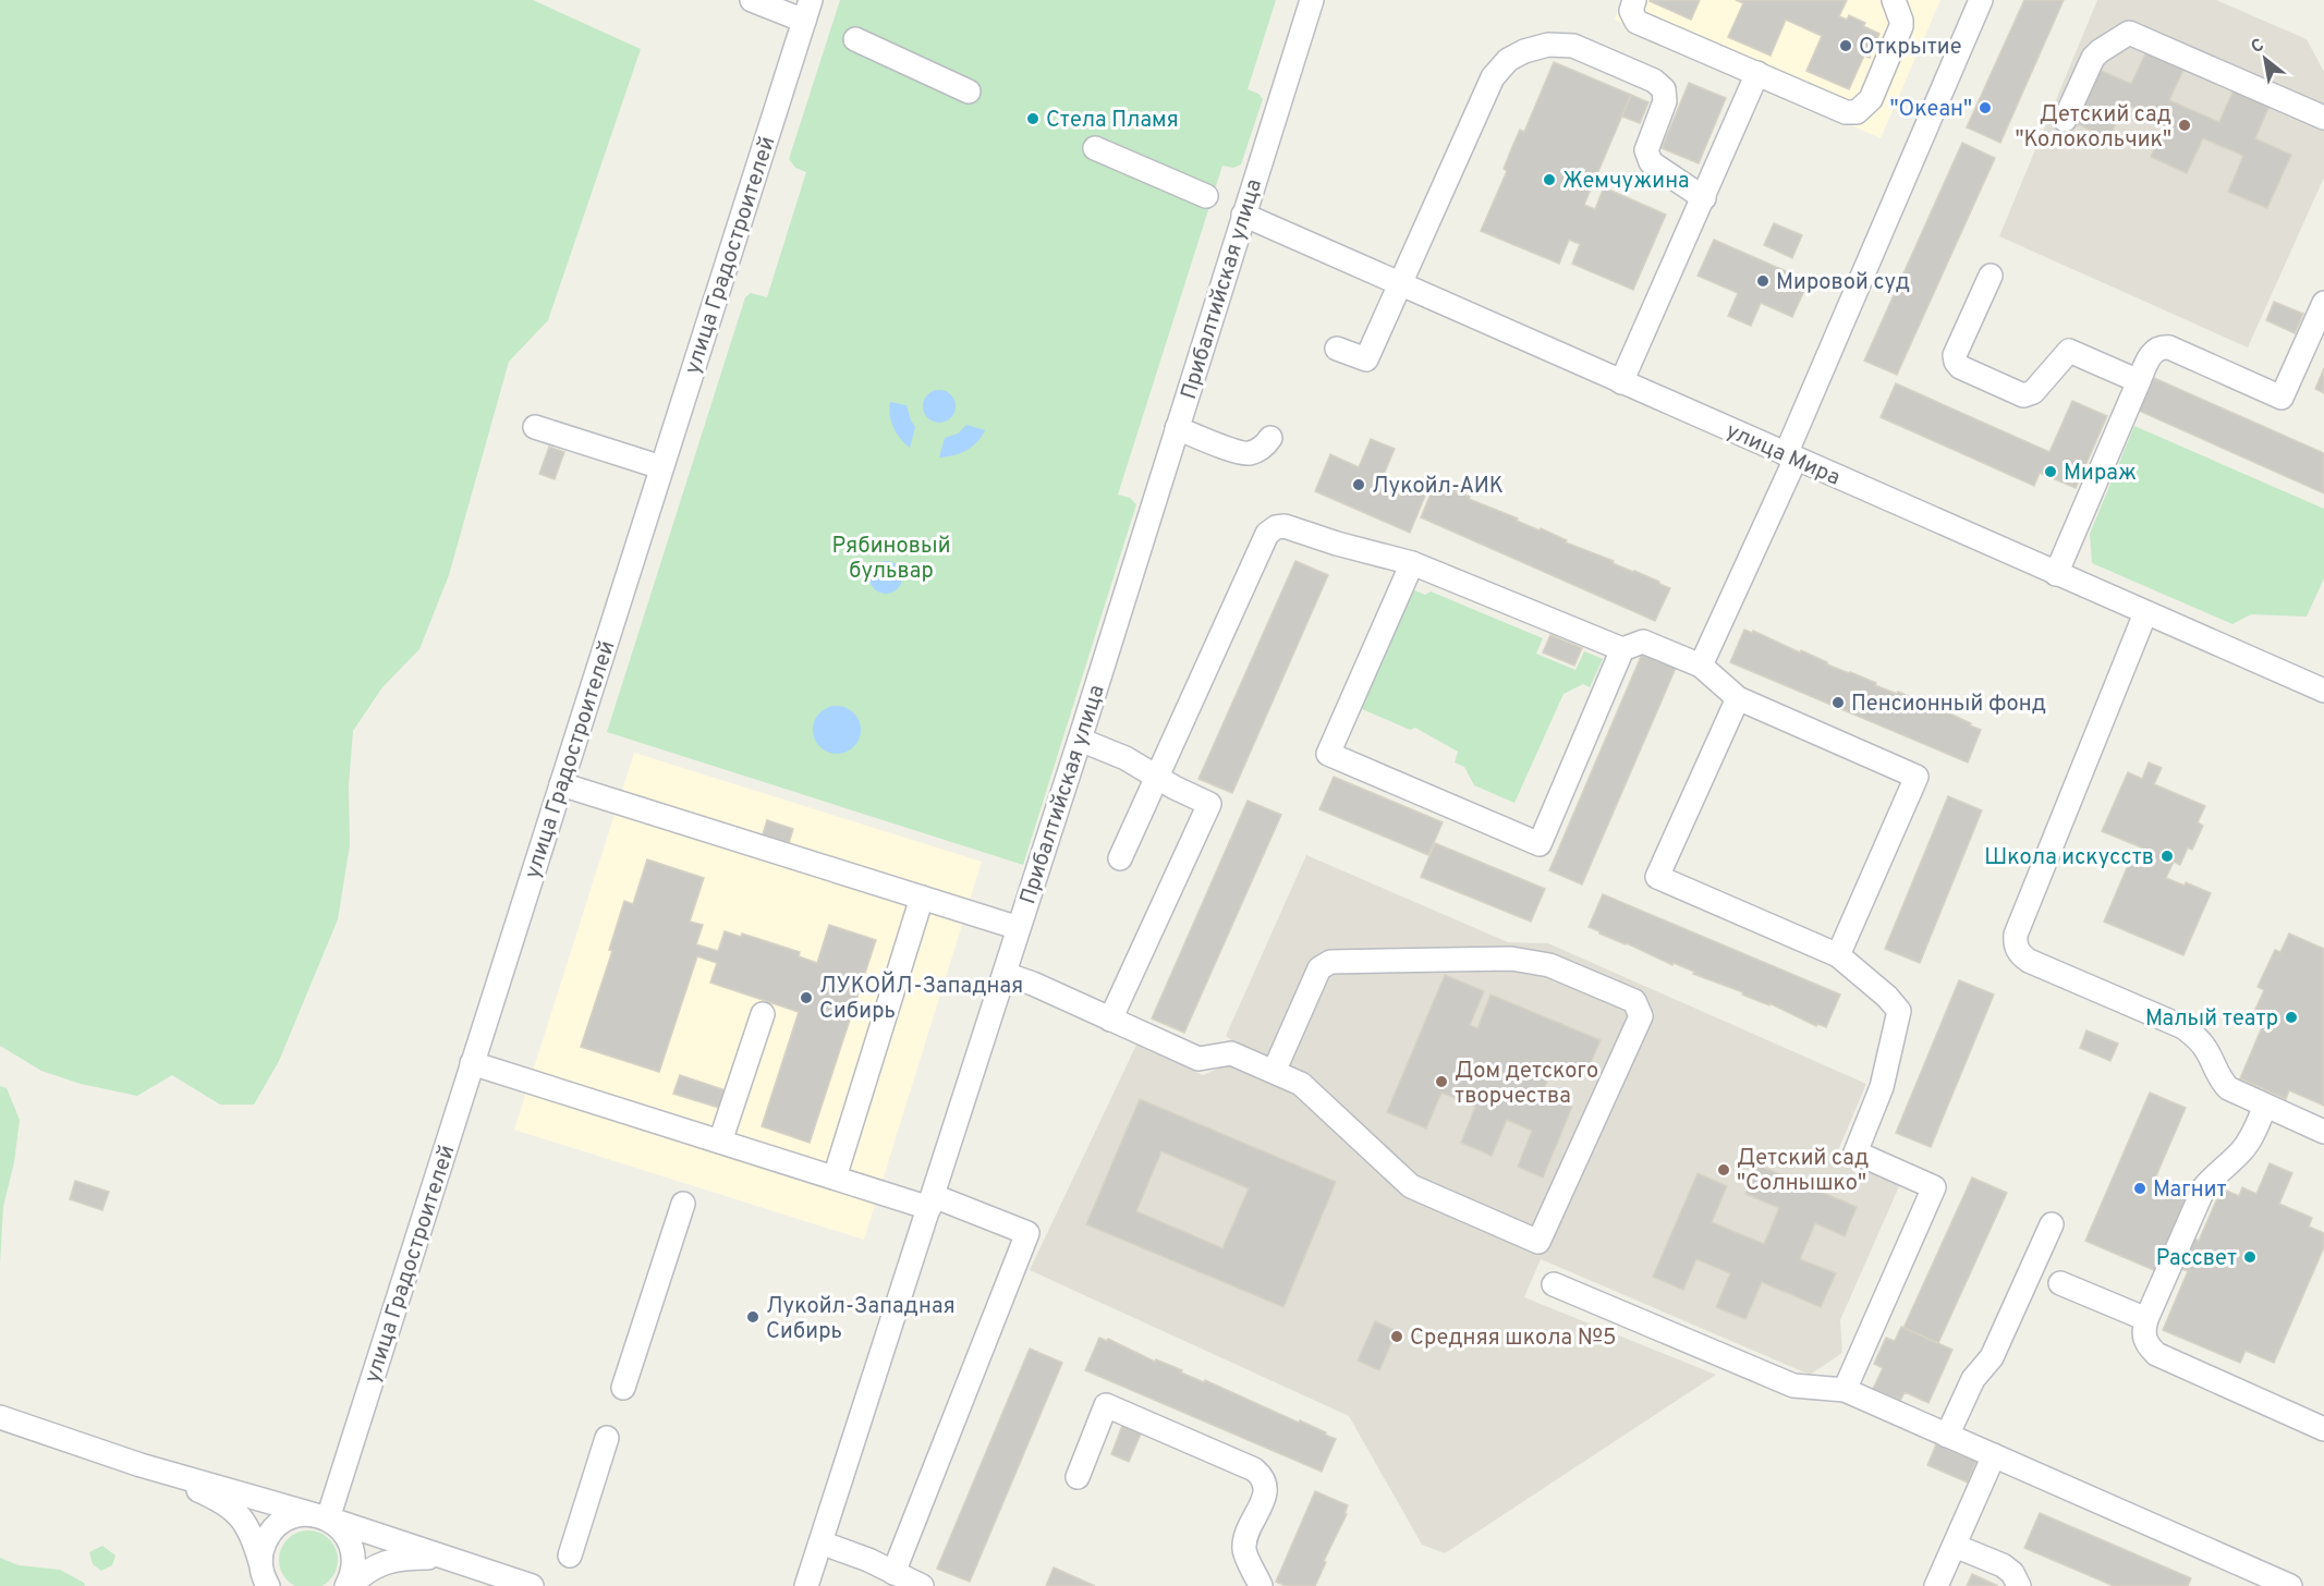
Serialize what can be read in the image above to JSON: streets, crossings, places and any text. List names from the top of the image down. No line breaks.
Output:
{"streets":{"street":["улица Градостроителей","Прибалтийская улица","улица Мира"]},"crossings":[["Прибалтийская улица","улица Мира"]],"parks":["Рябиновый бульвар"],"places":["Открытие","\"Океан\"","Стела Пламя","Детский сад \"Колокольчик\"","Жемчужина","Мировой суд","Мираж","Лукойл-АИК","Пенсионный фонд","Школа искусств","ЛУКОЙЛ-Западная Сибирь","Малый театр","Дом детского творчества","Детский сад \"Солнышко\"","Магнит","Рассвет","Лукойл-Западная Сибирь","Средняя школа №5"],"north":"top left"}
